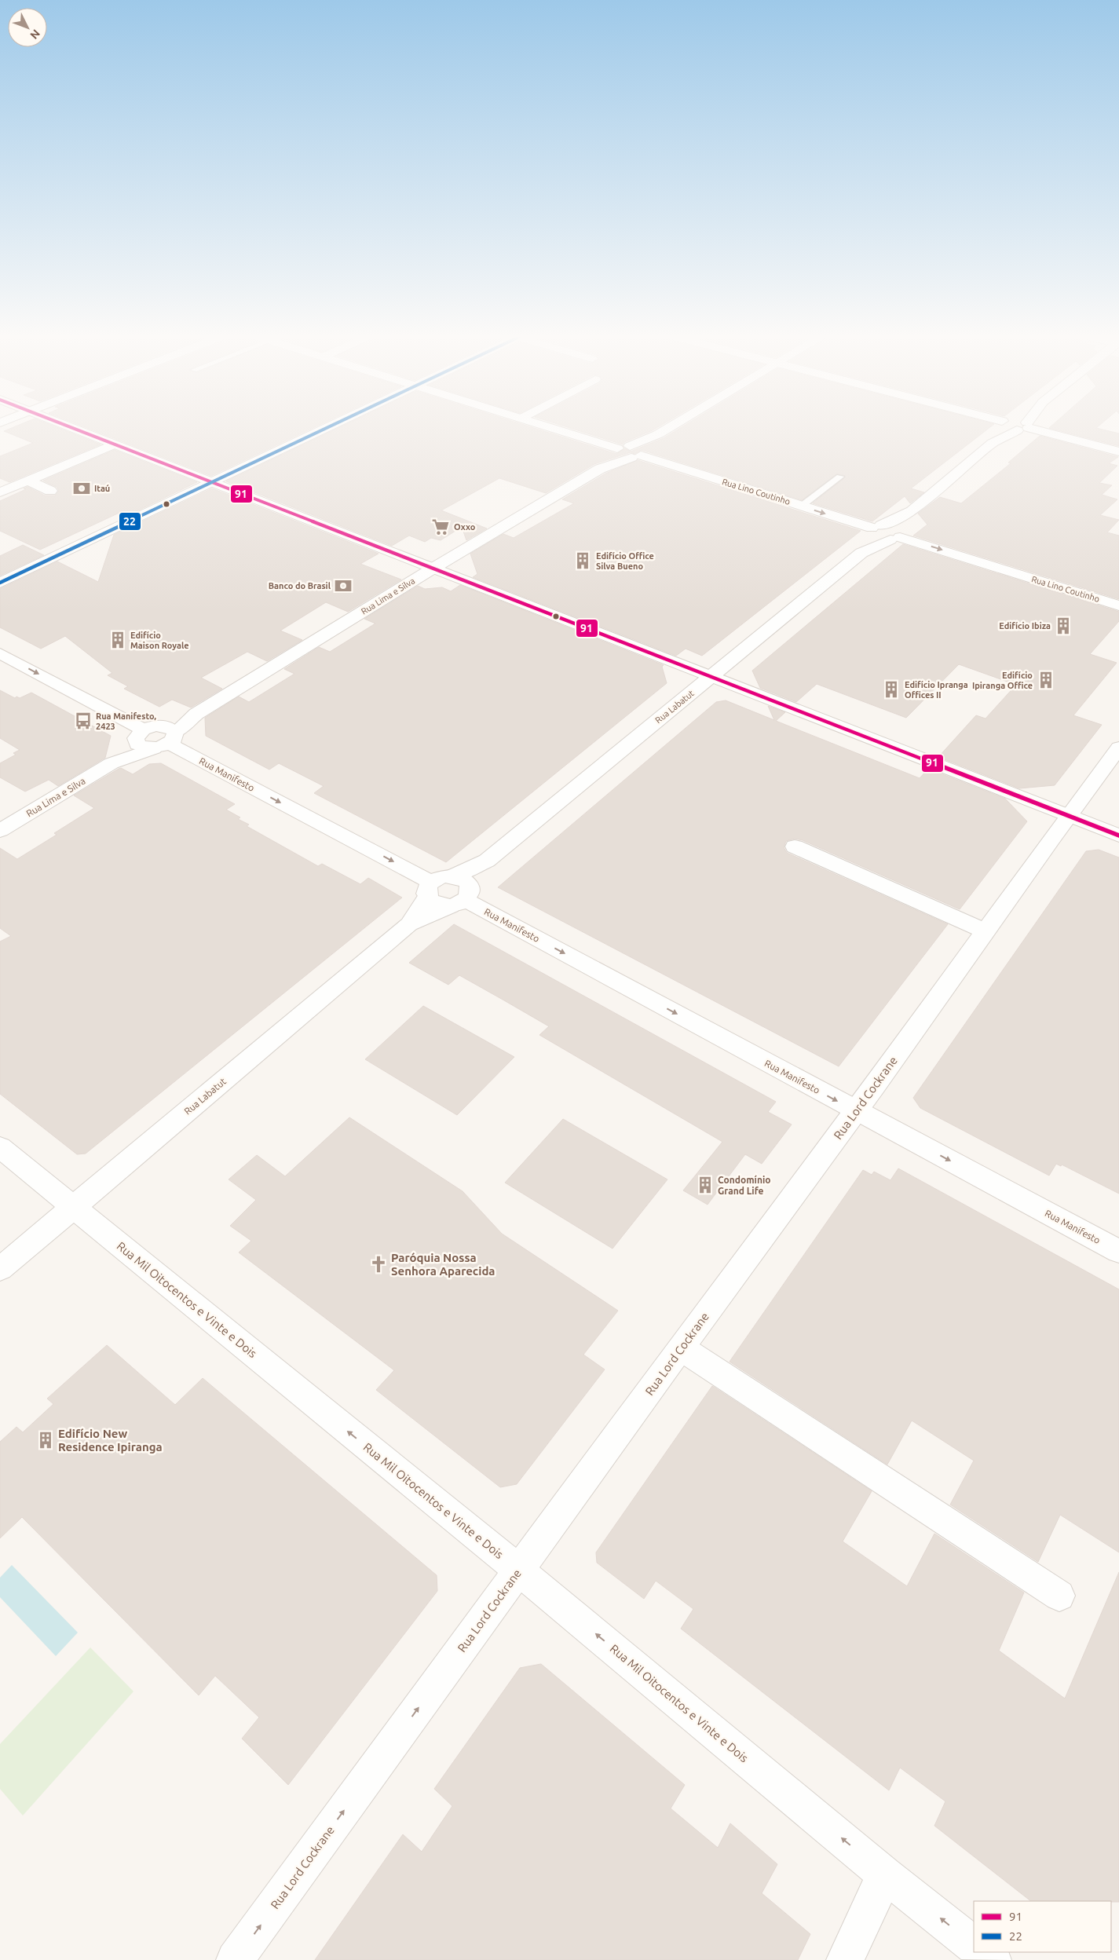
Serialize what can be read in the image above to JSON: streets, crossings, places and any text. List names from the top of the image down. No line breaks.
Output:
{"streets":{"street":["Rua Lino Coutinho","Rua Lima e Silva","Rua Labatut","Rua Manifesto","Rua Lord Cockrane","Rua Mil Oitocentos e Vinte e Dois"]},"crossings":[["Rua Lino Coutinho","Rua Lima e Silva"],["Rua Lino Coutinho","Rua Labatut"],["Rua Lima e Silva","Rua Manifesto"],["Rua Labatut","Rua Manifesto"],["Rua Labatut","Rua Mil Oitocentos e Vinte e Dois"],["Rua Manifesto","Rua Lord Cockrane"],["Rua Lord Cockrane","Rua Mil Oitocentos e Vinte e Dois"]],"one_way":["Rua Manifesto","Rua Mil Oitocentos e Vinte e Dois"],"places":{"bank":["Itaú","Banco do Brasil"],"supermarket":["Oxxo"],"building":["Edifício Office Silva Bueno","Edifício Ibiza","Edifício Maison Royale","Edifício Ipiranga Office","Edifício Ipranga Offices II","Condomínio Grand Life","Edifício New Residence Ipiranga"],"bus stop":["Rua Manifesto, 2423"],"church":["Paróquia Nossa Senhora Aparecida"]},"lines":["transit line 91","transit line 22"],"legend":["91","22"],"north":"bottom right"}
